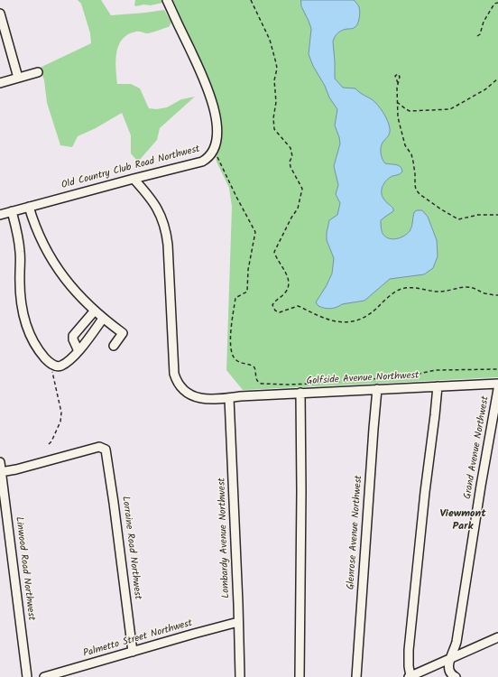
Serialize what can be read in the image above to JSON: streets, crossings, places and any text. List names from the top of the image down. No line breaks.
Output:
{"streets":{"street":["Old Country Club Road Northwest","Golfside Avenue Northwest","Grand Avenue Northwest","Glenrose Avenue Northwest","Lombardy Avenue Northwest","Lorraine Road Northwest","Linwood Road Northwest","Palmetto Street Northwest"]},"crossings":[["Old Country Club Road Northwest","Golfside Avenue Northwest"],["Golfside Avenue Northwest","Glenrose Avenue Northwest"],["Golfside Avenue Northwest","Lombardy Avenue Northwest"],["Lombardy Avenue Northwest","Palmetto Street Northwest"],["Lorraine Road Northwest","Linwood Road Northwest"],["Lorraine Road Northwest","Palmetto Street Northwest"]],"districts":["Viewmont Park"]}
